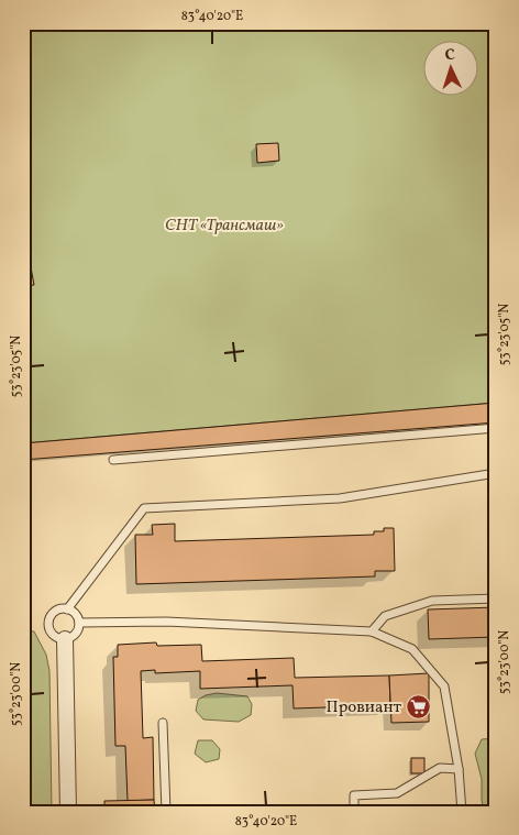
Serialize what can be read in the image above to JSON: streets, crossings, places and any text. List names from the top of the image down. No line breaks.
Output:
{"parks":["СНТ «Трансмаш»"],"places":{"supermarket":["Провиант"]},"north":"top","coordinates":["83°40'20\"E","53°23'05\"N","53°23'00\"N"]}
